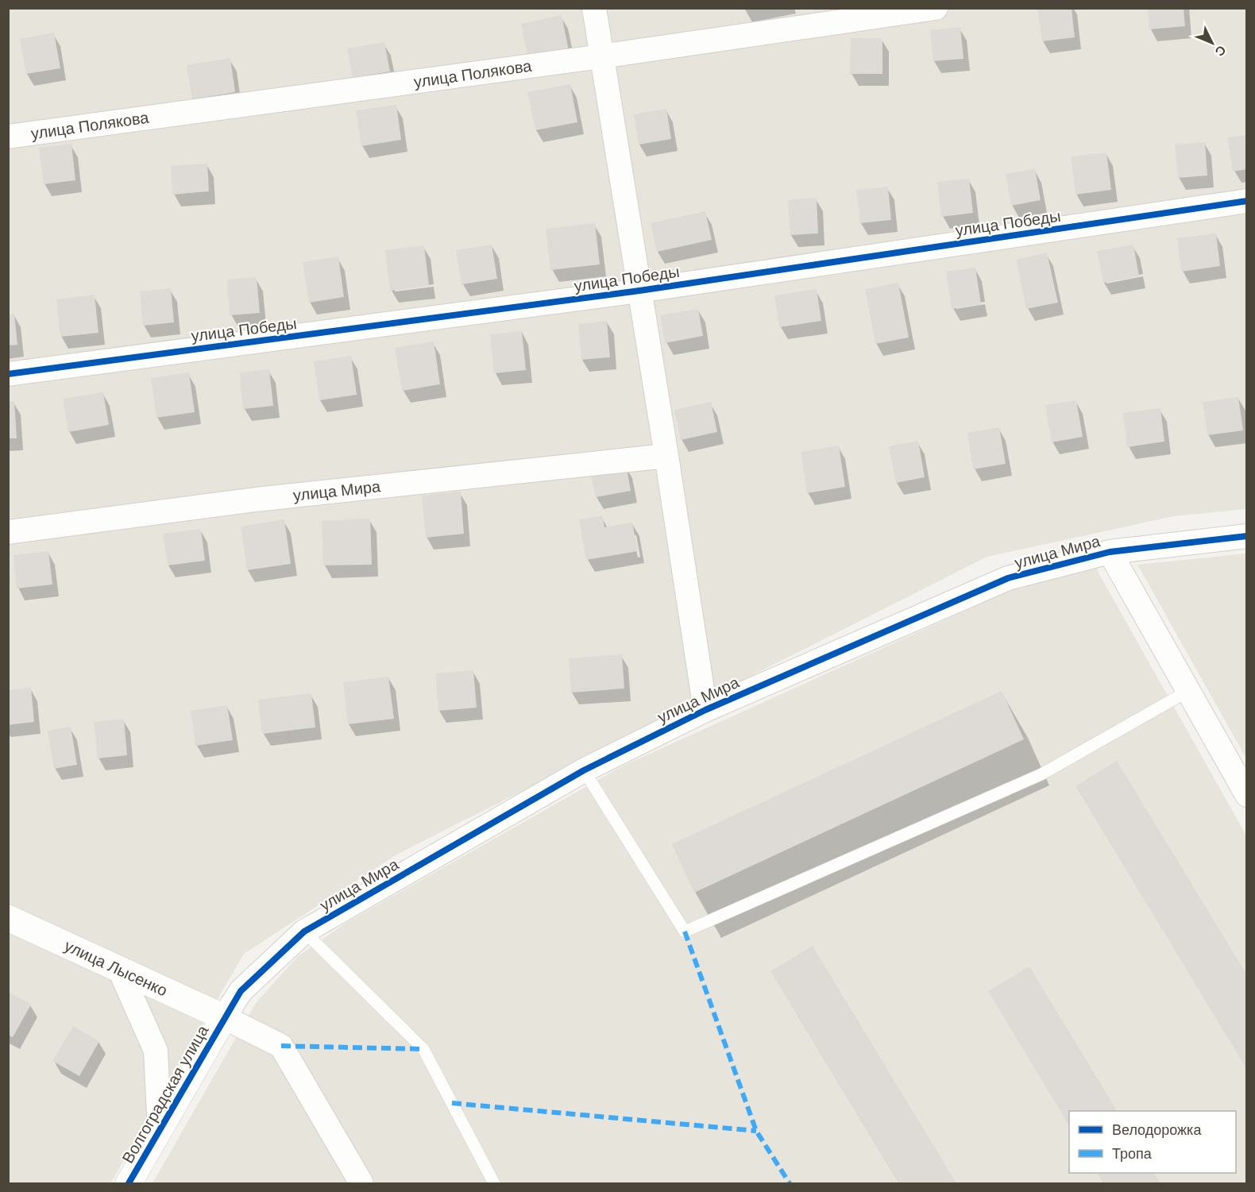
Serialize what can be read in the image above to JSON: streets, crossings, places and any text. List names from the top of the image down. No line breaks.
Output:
{"streets":{"street":["улица Полякова","улица Победы","улица Мира","улица Лысенко","Волгоградская улица"]},"crossings":[["улица Мира","улица Лысенко"],["улица Мира","Волгоградская улица"],["улица Лысенко","Волгоградская улица"]],"legend":["Велодорожка","Тропа"],"north":"bottom right"}
